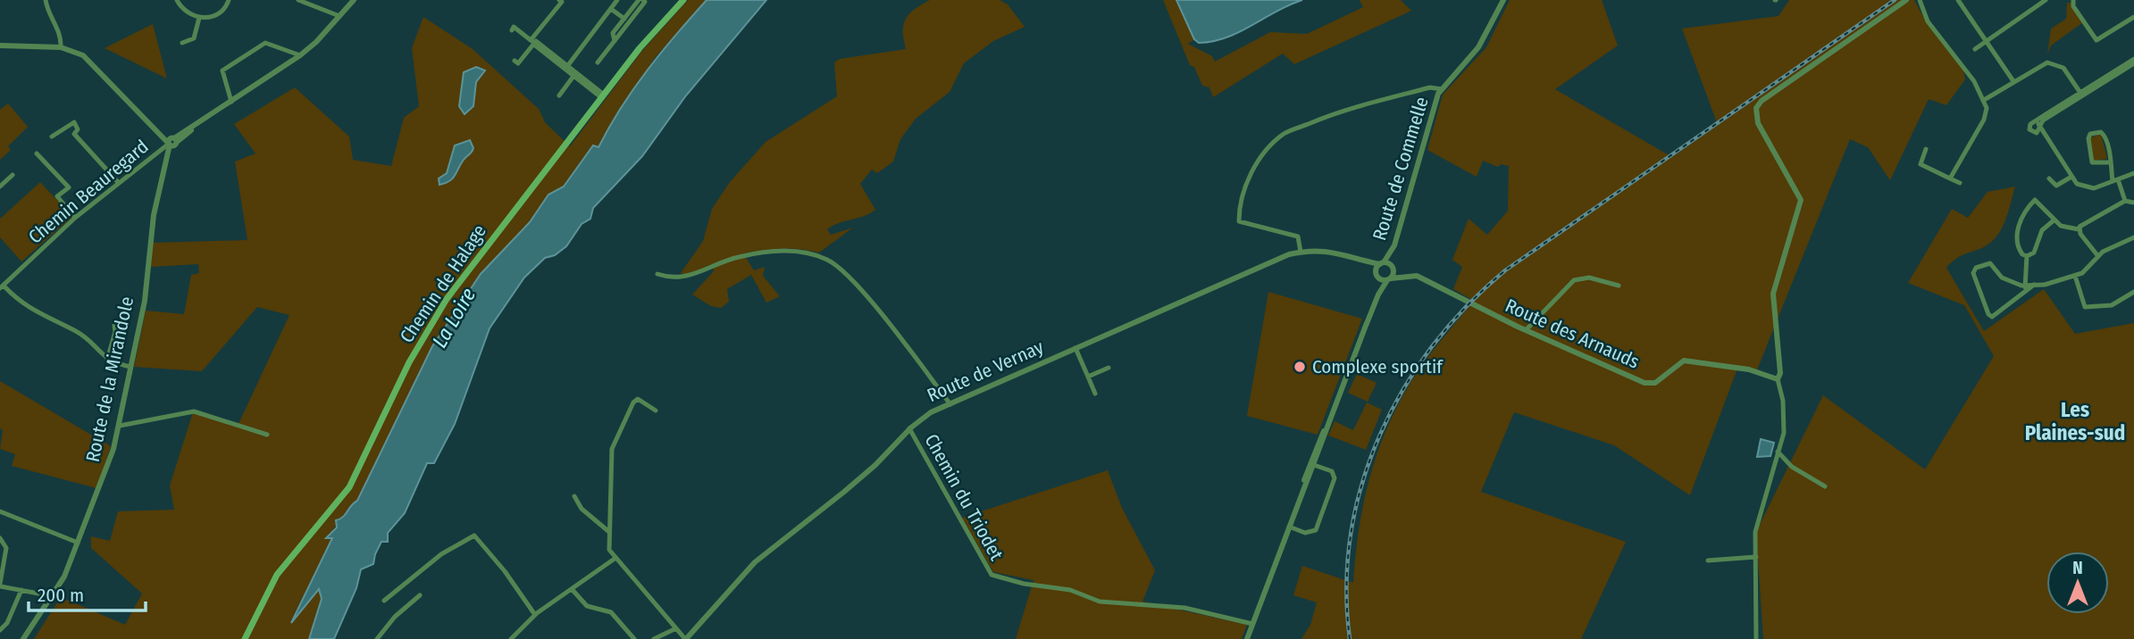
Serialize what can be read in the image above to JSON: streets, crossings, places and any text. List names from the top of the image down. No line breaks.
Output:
{"streets":{"main road":["Chemin de Halage"],"street":["Route de Commelle","Chemin Beauregard","Route des Arnauds","Route de Vernay","Route de la Mirandole","Chemin du Triodet"]},"crossings":[["Route de Commelle","Route des Arnauds"],["Route de Commelle","Route de Vernay"],["Chemin Beauregard","Route de la Mirandole"],["Route des Arnauds","Route de Vernay"],["Route de Vernay","Chemin du Triodet"]],"districts":["Les Plaines-sud"],"water":["La Loire"],"places":["Complexe sportif"],"scale_bar":"200 m","north":"top"}
